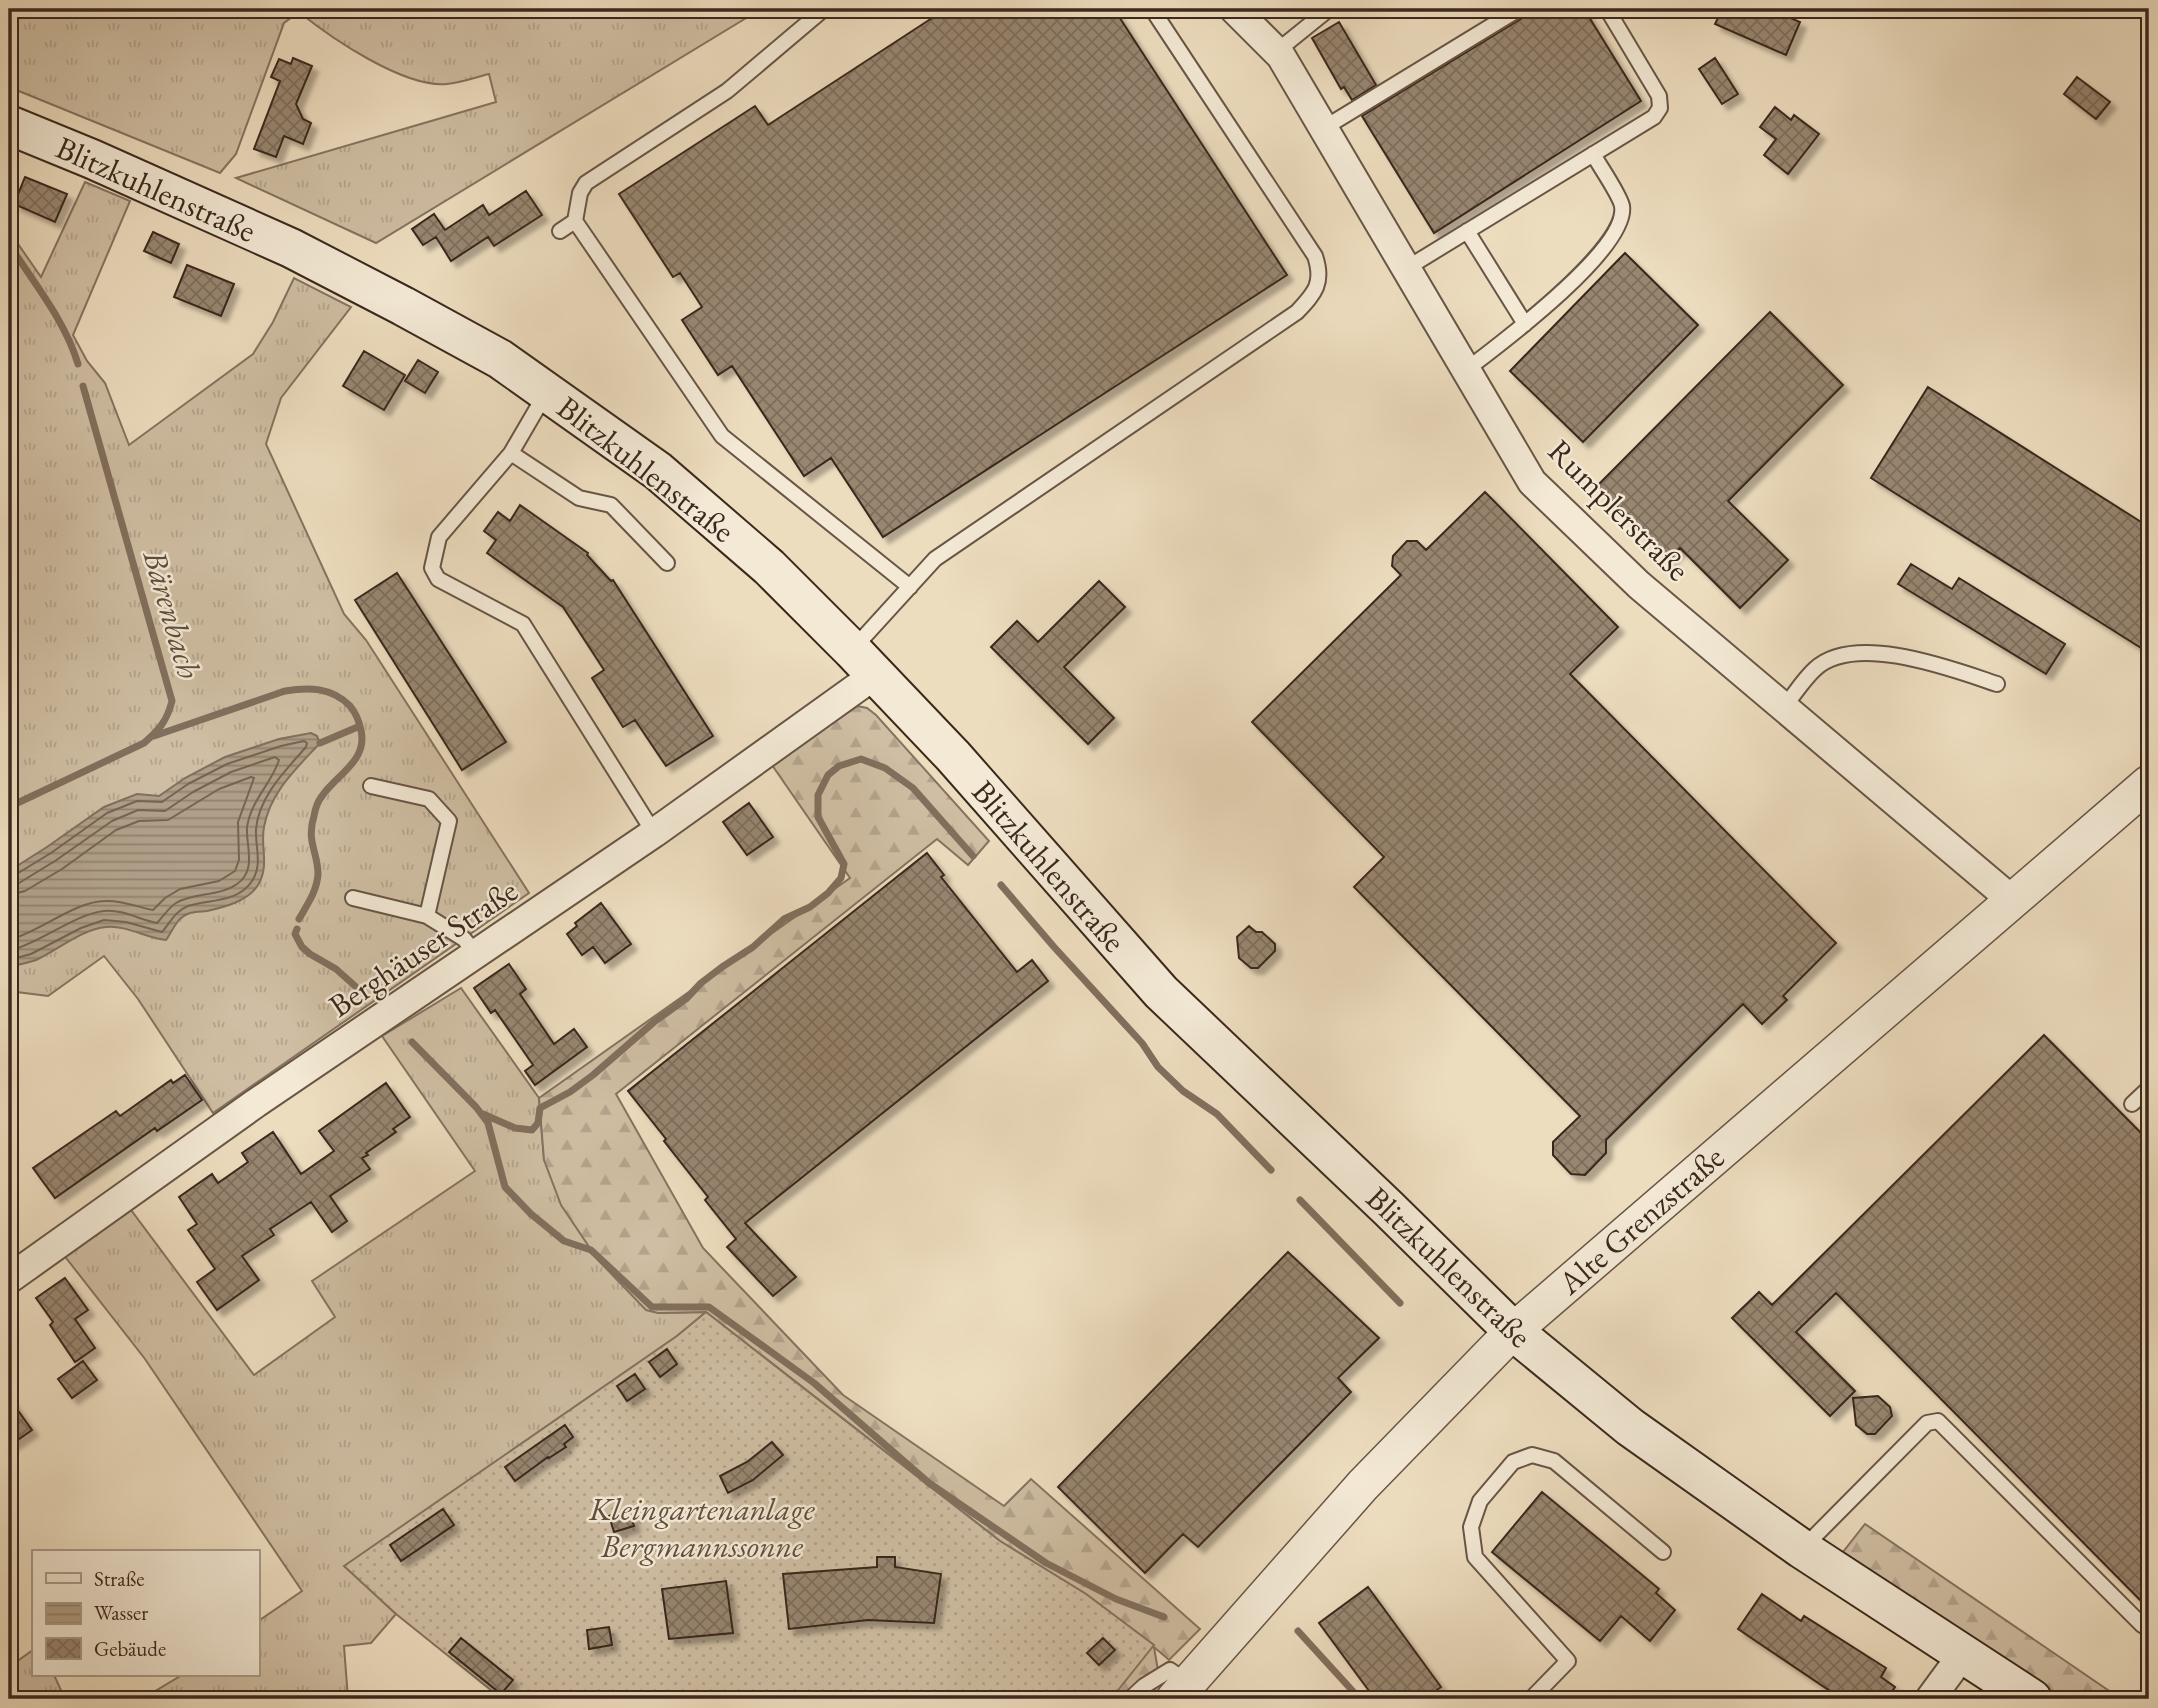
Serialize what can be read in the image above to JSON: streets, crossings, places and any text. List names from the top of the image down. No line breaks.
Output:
{"streets":{"main road":["Blitzkuhlenstraße"],"street":["Rumplerstraße","Berghäuser Straße","Alte Grenzstraße"]},"crossings":[["Blitzkuhlenstraße","Berghäuser Straße"],["Blitzkuhlenstraße","Alte Grenzstraße"],["Rumplerstraße","Alte Grenzstraße"]],"water":["Bärenbach"],"parks":["Kleingartenanlage Bergmannssonne"],"legend":["Straße","Wasser","Gebäude"]}
